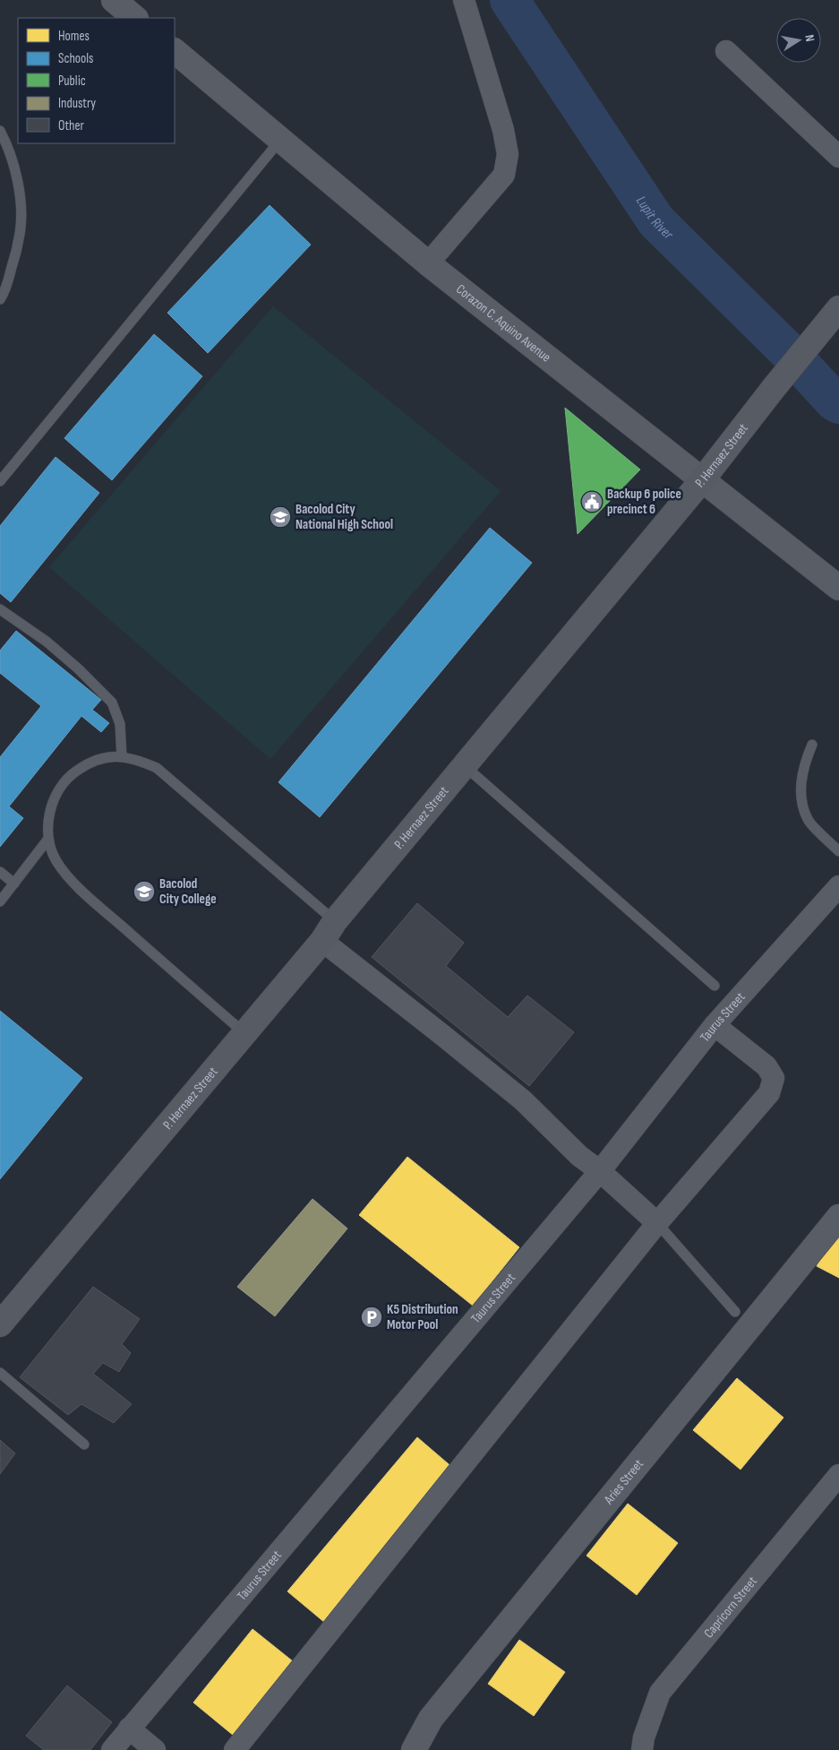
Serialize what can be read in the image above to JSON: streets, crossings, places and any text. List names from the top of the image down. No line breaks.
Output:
{"streets":{"main road":["P. Hernaez Street"],"street":["Corazon C. Aquino Avenue","Taurus Street","Aries Street","Capricorn Street"]},"crossings":[["Corazon C. Aquino Avenue","P. Hernaez Street"]],"water":["Lupit River"],"places":{"public building":["Backup 6 police precinct 6"],"school or university":["Bacolod City National High School","Bacolod City College"],"parking":["K5 Distribution Motor Pool"]},"legend":["Homes","Schools","Public","Industry","Other"],"north":"right"}
